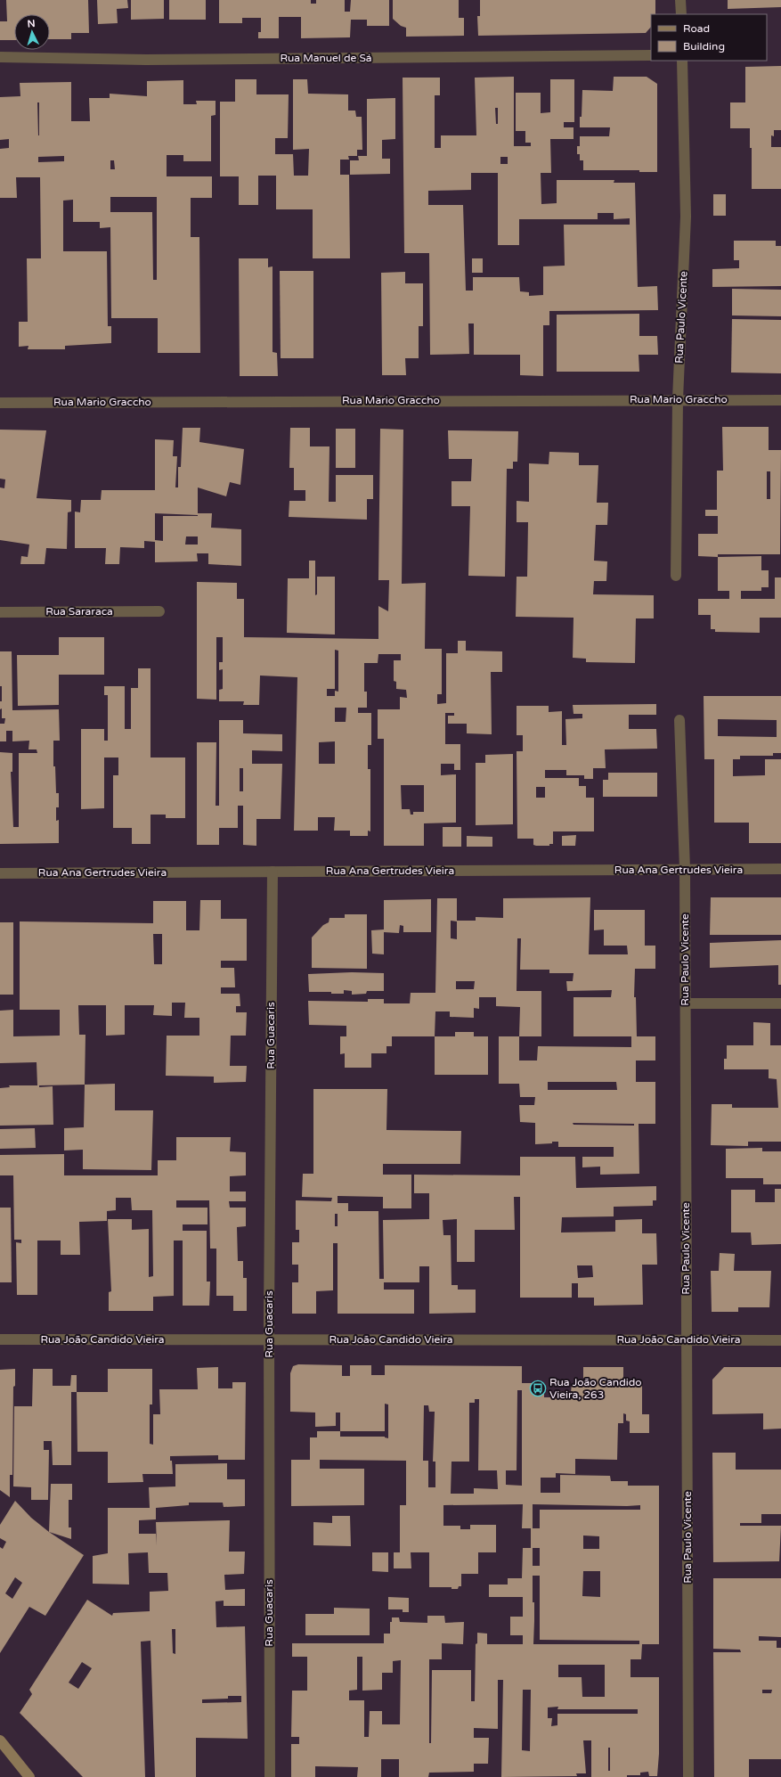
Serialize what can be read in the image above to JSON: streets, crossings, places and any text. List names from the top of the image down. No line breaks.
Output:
{"streets":{"street":["Rua Manuel de Sá","Rua Paulo Vicente","Rua Mario Graccho","Rua Sararaca","Rua Ana Gertrudes Vieira","Rua Guacaris","Rua João Candido Vieira"]},"crossings":[["Rua Paulo Vicente","Rua Mario Graccho"],["Rua Paulo Vicente","Rua Ana Gertrudes Vieira"],["Rua Paulo Vicente","Rua João Candido Vieira"],["Rua Ana Gertrudes Vieira","Rua Guacaris"],["Rua Guacaris","Rua João Candido Vieira"]],"places":{"bus stop":["Rua João Candido Vieira, 263"]},"legend":["Road","Building"],"north":"top"}
